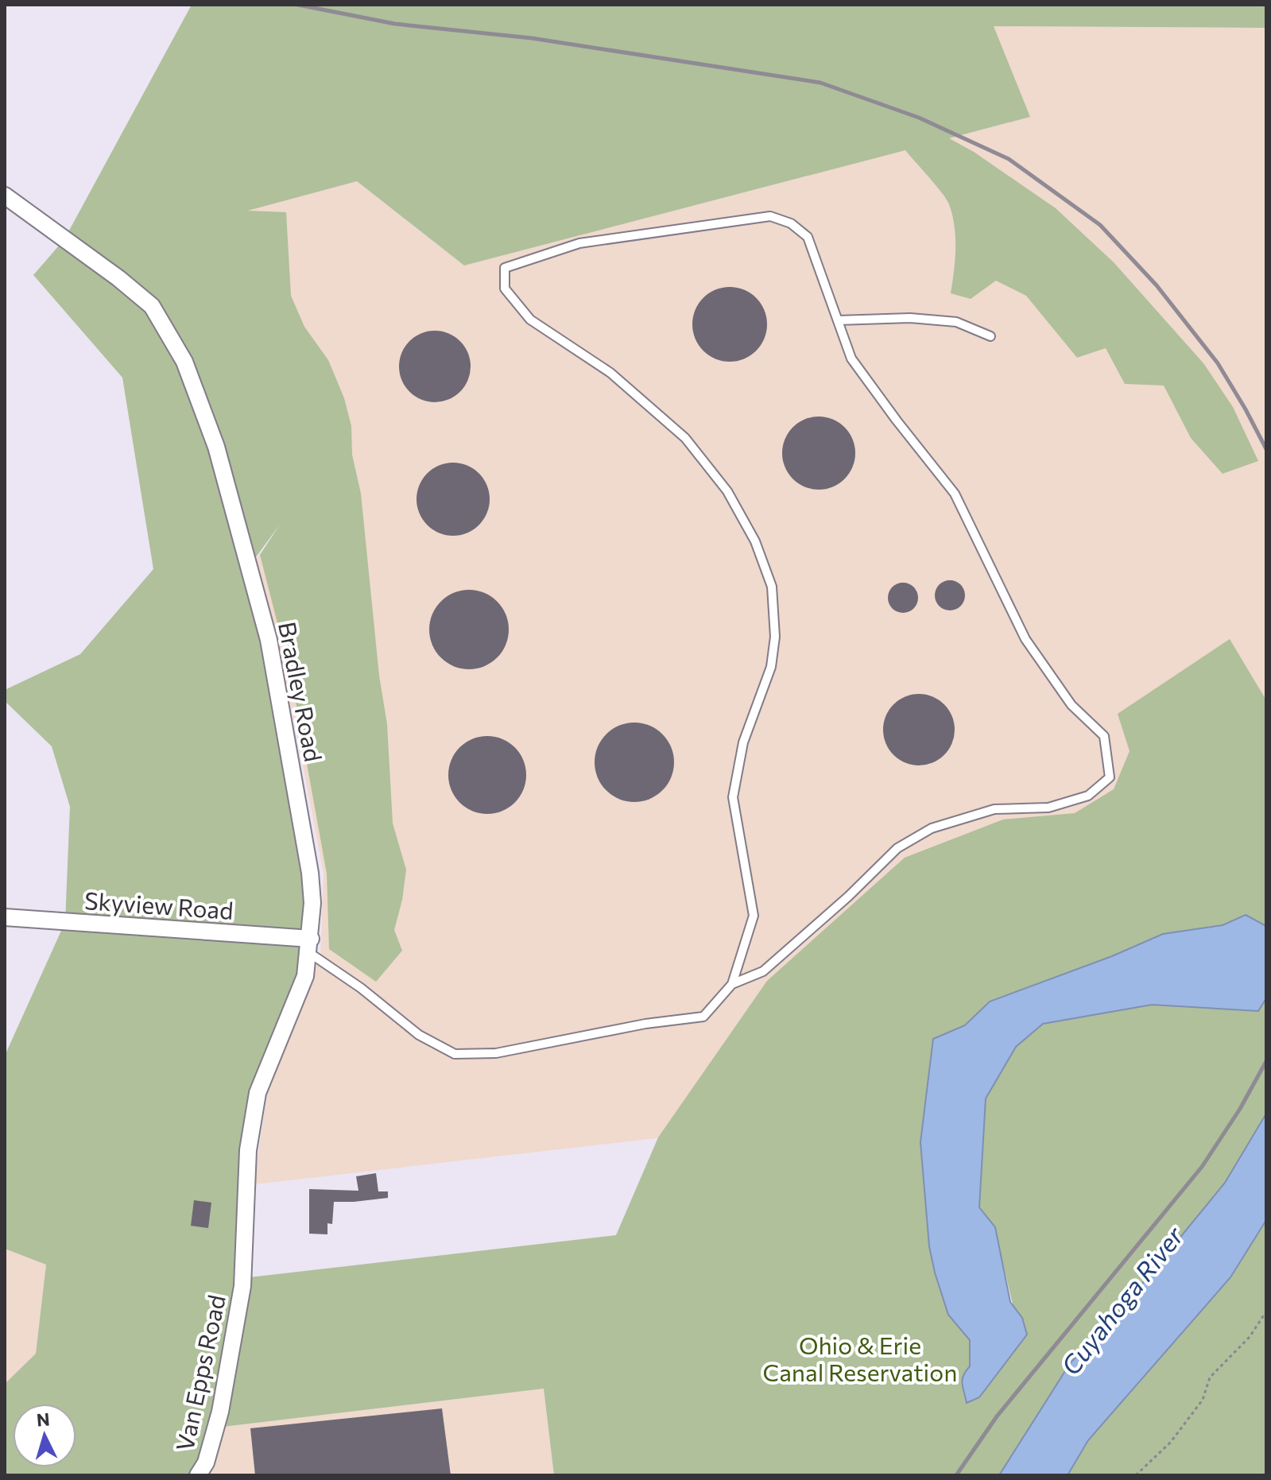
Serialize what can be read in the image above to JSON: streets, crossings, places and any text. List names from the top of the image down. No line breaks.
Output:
{"streets":{"street":["Bradley Road","Skyview Road","Van Epps Road"]},"crossings":[["Bradley Road","Skyview Road"],["Bradley Road","Van Epps Road"]],"water":["Cuyahoga River"],"parks":["Ohio & Erie Canal Reservation"],"north":"top"}
